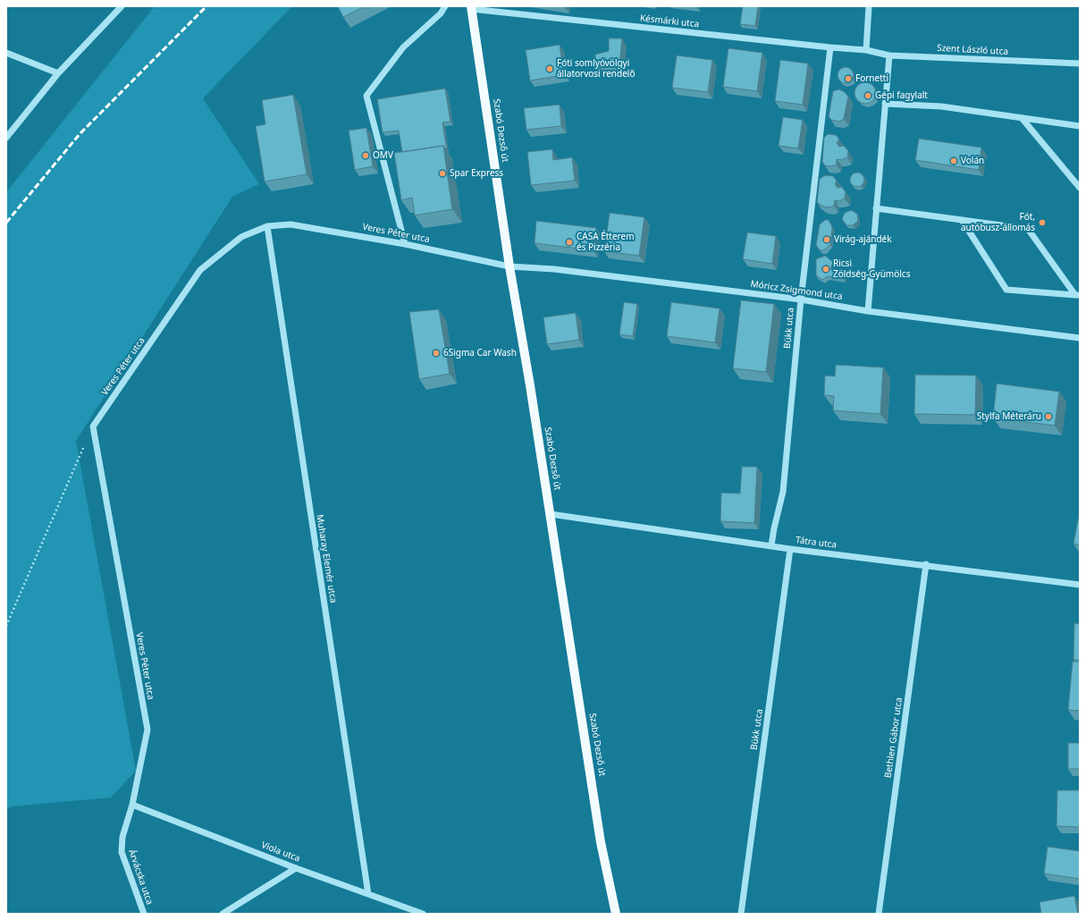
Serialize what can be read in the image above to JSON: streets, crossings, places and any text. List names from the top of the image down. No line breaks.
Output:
{"streets":{"main road":["Szabó Dezső út"],"street":["Késmárki utca","Szent László utca","Veres Péter utca","Móricz Zsigmond utca","Bükk utca","Tátra utca","Muharay Elemér utca","Bethlen Gábor utca","Viola utca","Árvácska utca"]},"crossings":[["Késmárki utca","Szent László utca"],["Késmárki utca","Szabó Dezső út"],["Késmárki utca","Bükk utca"],["Szabó Dezső út","Veres Péter utca"],["Szabó Dezső út","Móricz Zsigmond utca"],["Szabó Dezső út","Tátra utca"],["Veres Péter utca","Móricz Zsigmond utca"],["Veres Péter utca","Muharay Elemér utca"],["Veres Péter utca","Viola utca"],["Veres Péter utca","Árvácska utca"],["Móricz Zsigmond utca","Bükk utca"],["Bükk utca","Tátra utca"],["Tátra utca","Bethlen Gábor utca"],["Muharay Elemér utca","Viola utca"],["Viola utca","Árvácska utca"]],"places":["Fóti somlyóvölgyi állatorvosi rendelő","Fornetti","Gépi fagylalt","OMV","Volán","Spar Express","Fót, autóbusz-állomás","Virág-ajándék","CASA Étterem és Pizzéria","Ricsi Zöldség-Gyümölcs","6Sigma Car Wash","Stylfa Méteráru"]}
